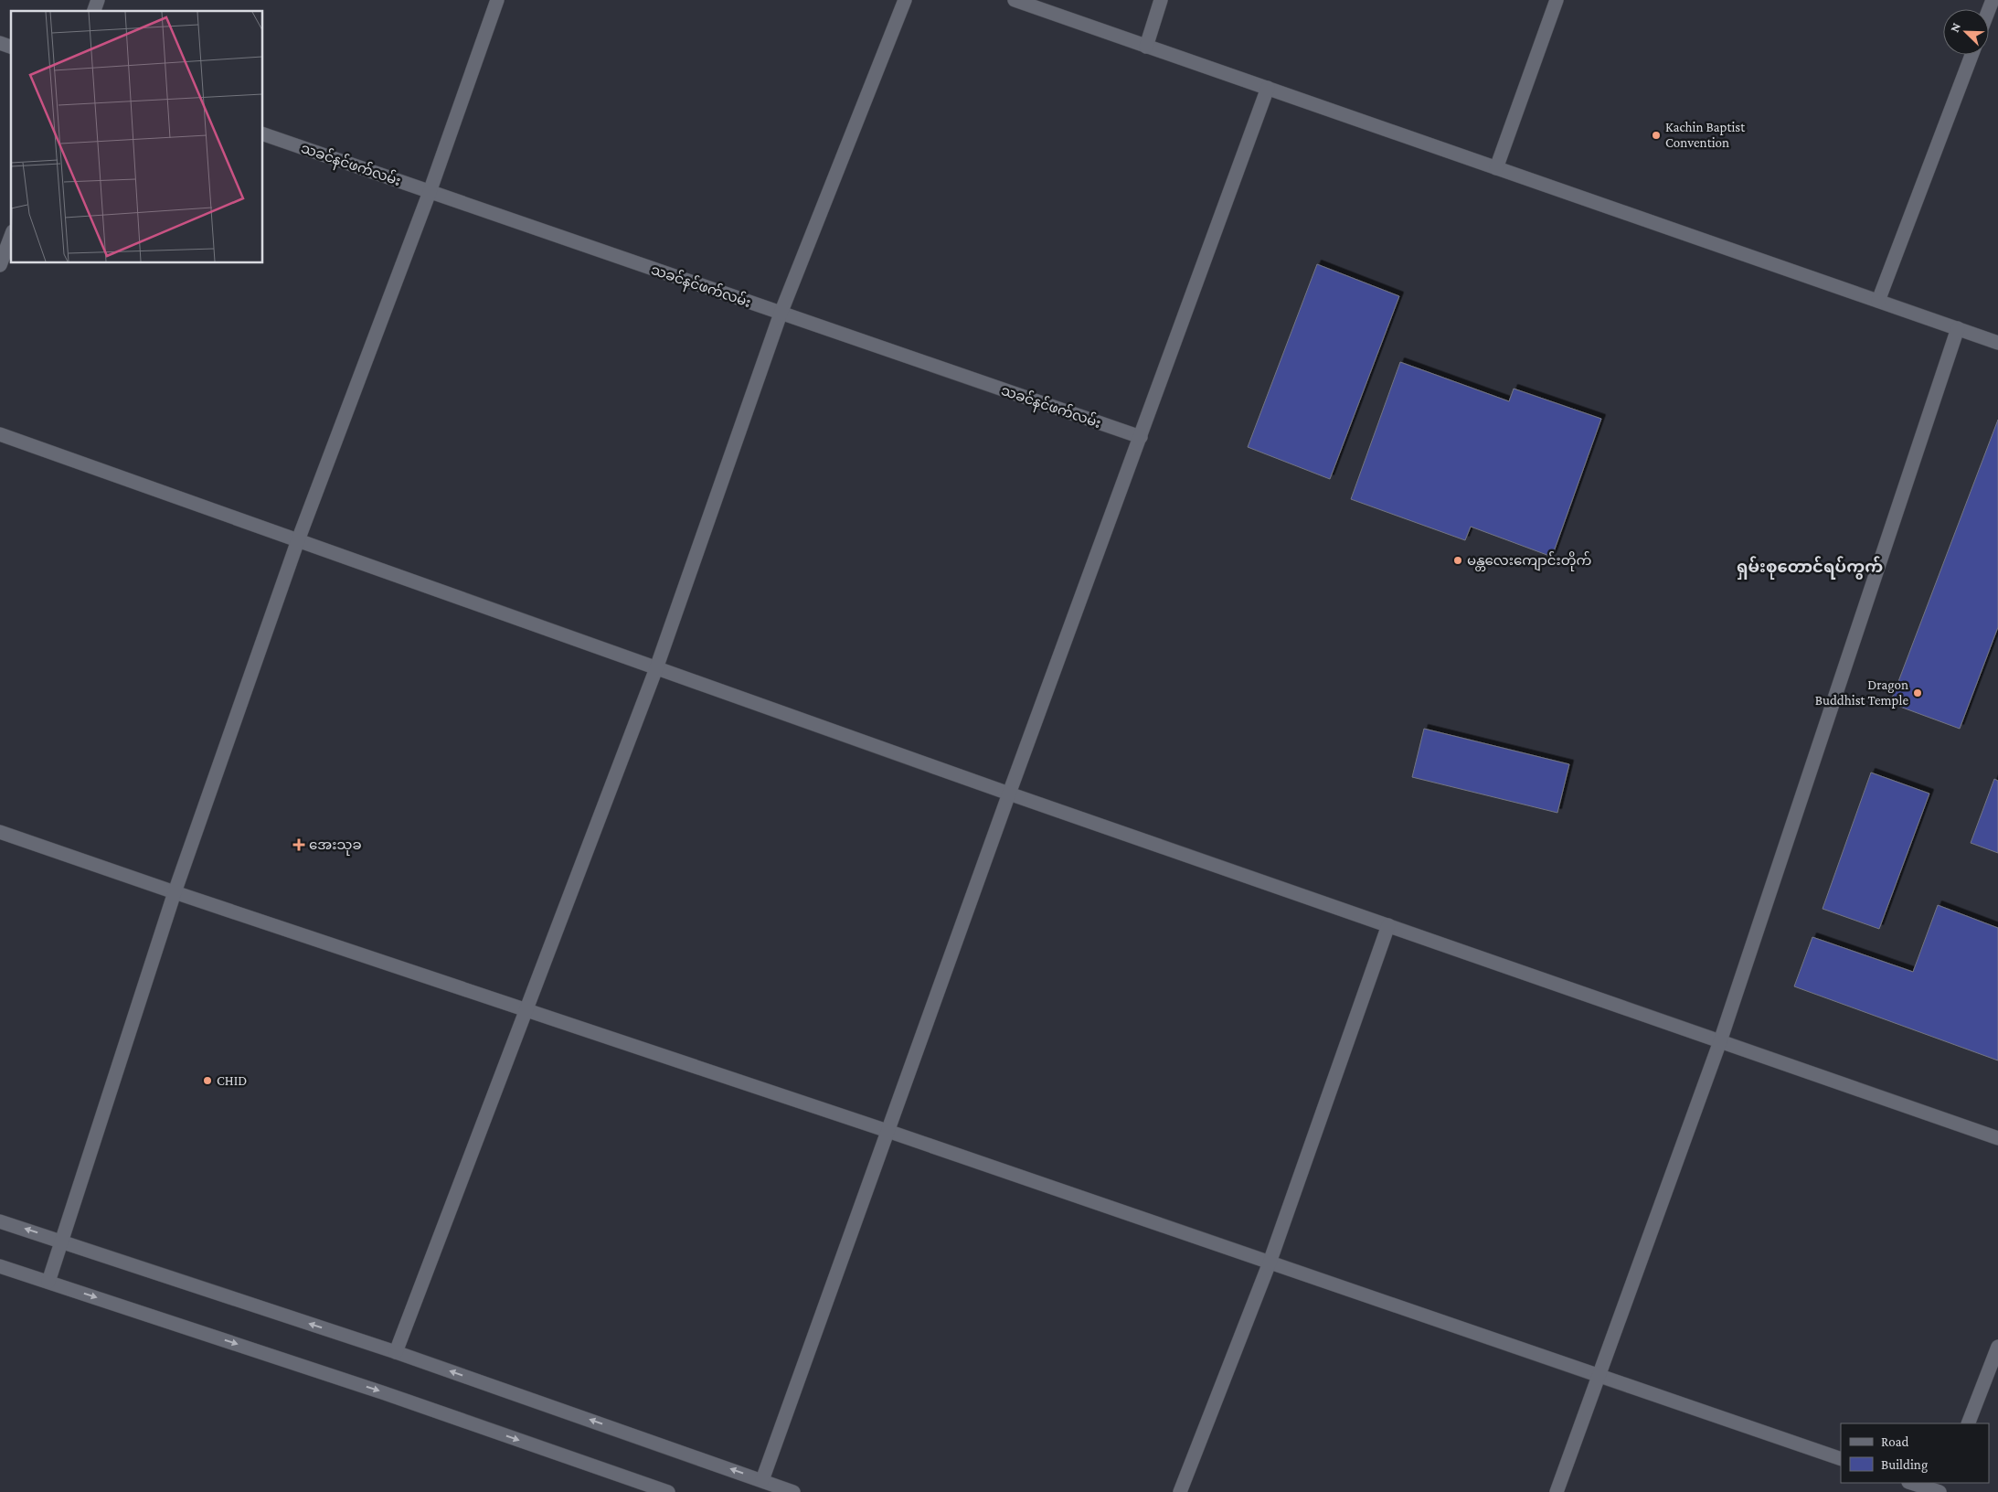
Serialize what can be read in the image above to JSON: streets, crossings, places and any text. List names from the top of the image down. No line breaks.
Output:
{"streets":{"street":["သခင်နင်ဖက်လမ်း"]},"districts":["ရှမ်းစုတောင်ရပ်ကွက်"],"places":{"other":["Kachin Baptist Convention","မန္တလေးကျောင်းတိုက်","Dragon Buddhist Temple","CHID"],"health":["အေးသုခ"]},"legend":["Road","Building"],"north":"top left"}
